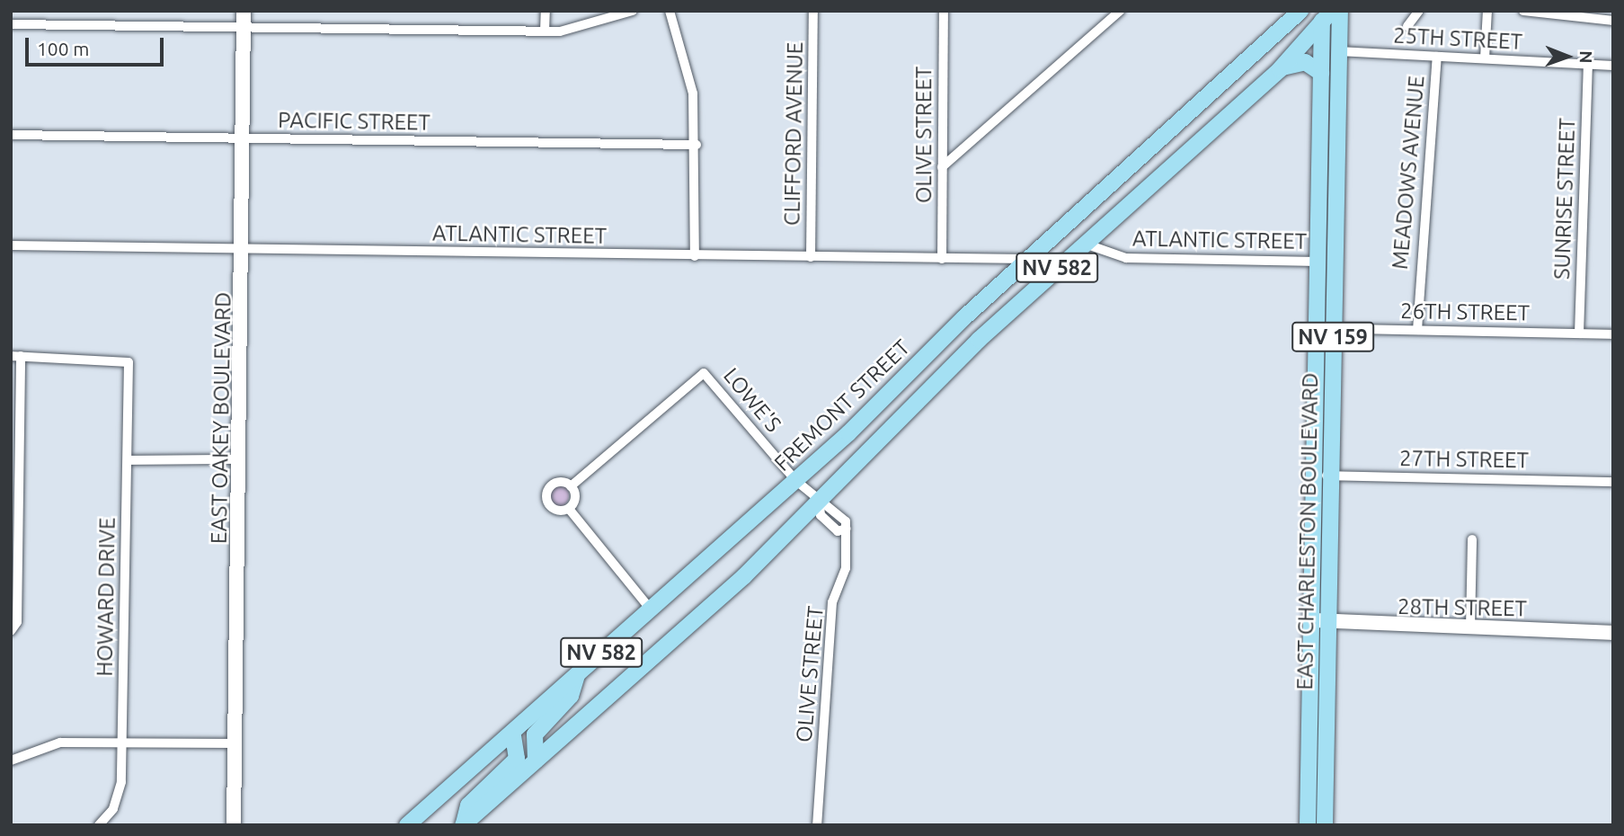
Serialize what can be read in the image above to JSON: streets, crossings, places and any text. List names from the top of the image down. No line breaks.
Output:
{"streets":{"main road":["NV 582","NV 159","FREMONT STREET","EAST CHARLESTON BOULEVARD"],"street":["25TH STREET","PACIFIC STREET","CLIFFORD AVENUE","OLIVE STREET","MEADOWS AVENUE","SUNRISE STREET","ATLANTIC STREET","26TH STREET","LOWE'S","EAST OAKEY BOULEVARD","27TH STREET","HOWARD DRIVE","28TH STREET"]},"crossings":[["25TH STREET","MEADOWS AVENUE"],["25TH STREET","SUNRISE STREET"],["25TH STREET","EAST CHARLESTON BOULEVARD"],["PACIFIC STREET","EAST OAKEY BOULEVARD"],["CLIFFORD AVENUE","ATLANTIC STREET"],["OLIVE STREET","ATLANTIC STREET"],["OLIVE STREET","NV 582"],["OLIVE STREET","LOWE'S"],["OLIVE STREET","FREMONT STREET"],["MEADOWS AVENUE","26TH STREET"],["SUNRISE STREET","26TH STREET"],["ATLANTIC STREET","NV 582"],["ATLANTIC STREET","FREMONT STREET"],["ATLANTIC STREET","EAST OAKEY BOULEVARD"],["ATLANTIC STREET","EAST CHARLESTON BOULEVARD"],["NV 582","EAST CHARLESTON BOULEVARD"],["26TH STREET","EAST CHARLESTON BOULEVARD"],["LOWE'S","FREMONT STREET"],["27TH STREET","EAST CHARLESTON BOULEVARD"],["EAST CHARLESTON BOULEVARD","28TH STREET"]],"scale_bar":"100 m","north":"right"}
